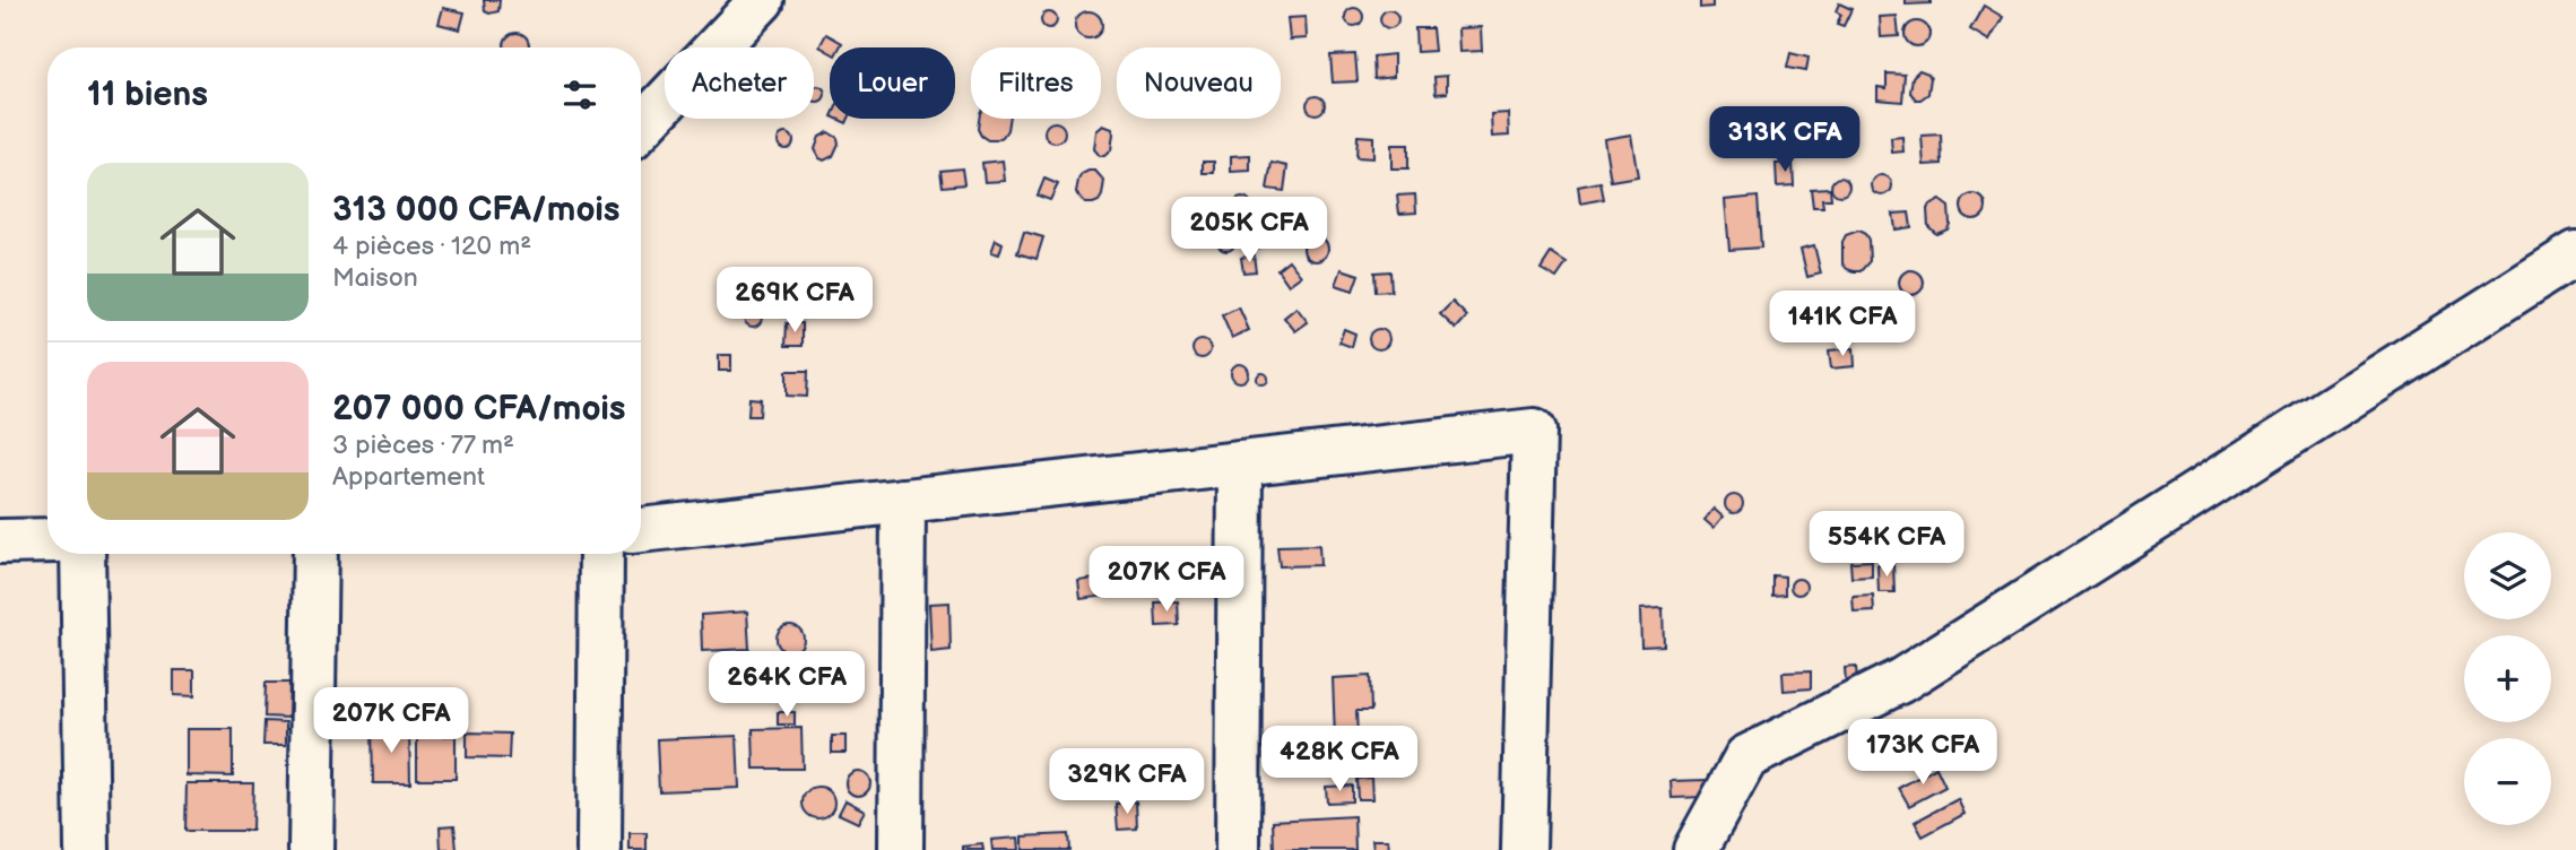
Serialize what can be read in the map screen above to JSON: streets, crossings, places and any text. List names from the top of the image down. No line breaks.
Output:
{"page":{"chip":["Acheter","Louer","Filtres","Nouveau"],"heading":"11 biens","price":["313K CFA","205K CFA","269K CFA","141K CFA","554K CFA","207K CFA","264K CFA","207K CFA","173K CFA","428K CFA","329K CFA"],"list":[{"name":"313 000 CFA/mois","note":"4 pièces · 120 m² · Maison"},{"name":"207 000 CFA/mois","note":"3 pièces · 77 m² · Appartement"}],"map_buttons":["+","−"]}}
